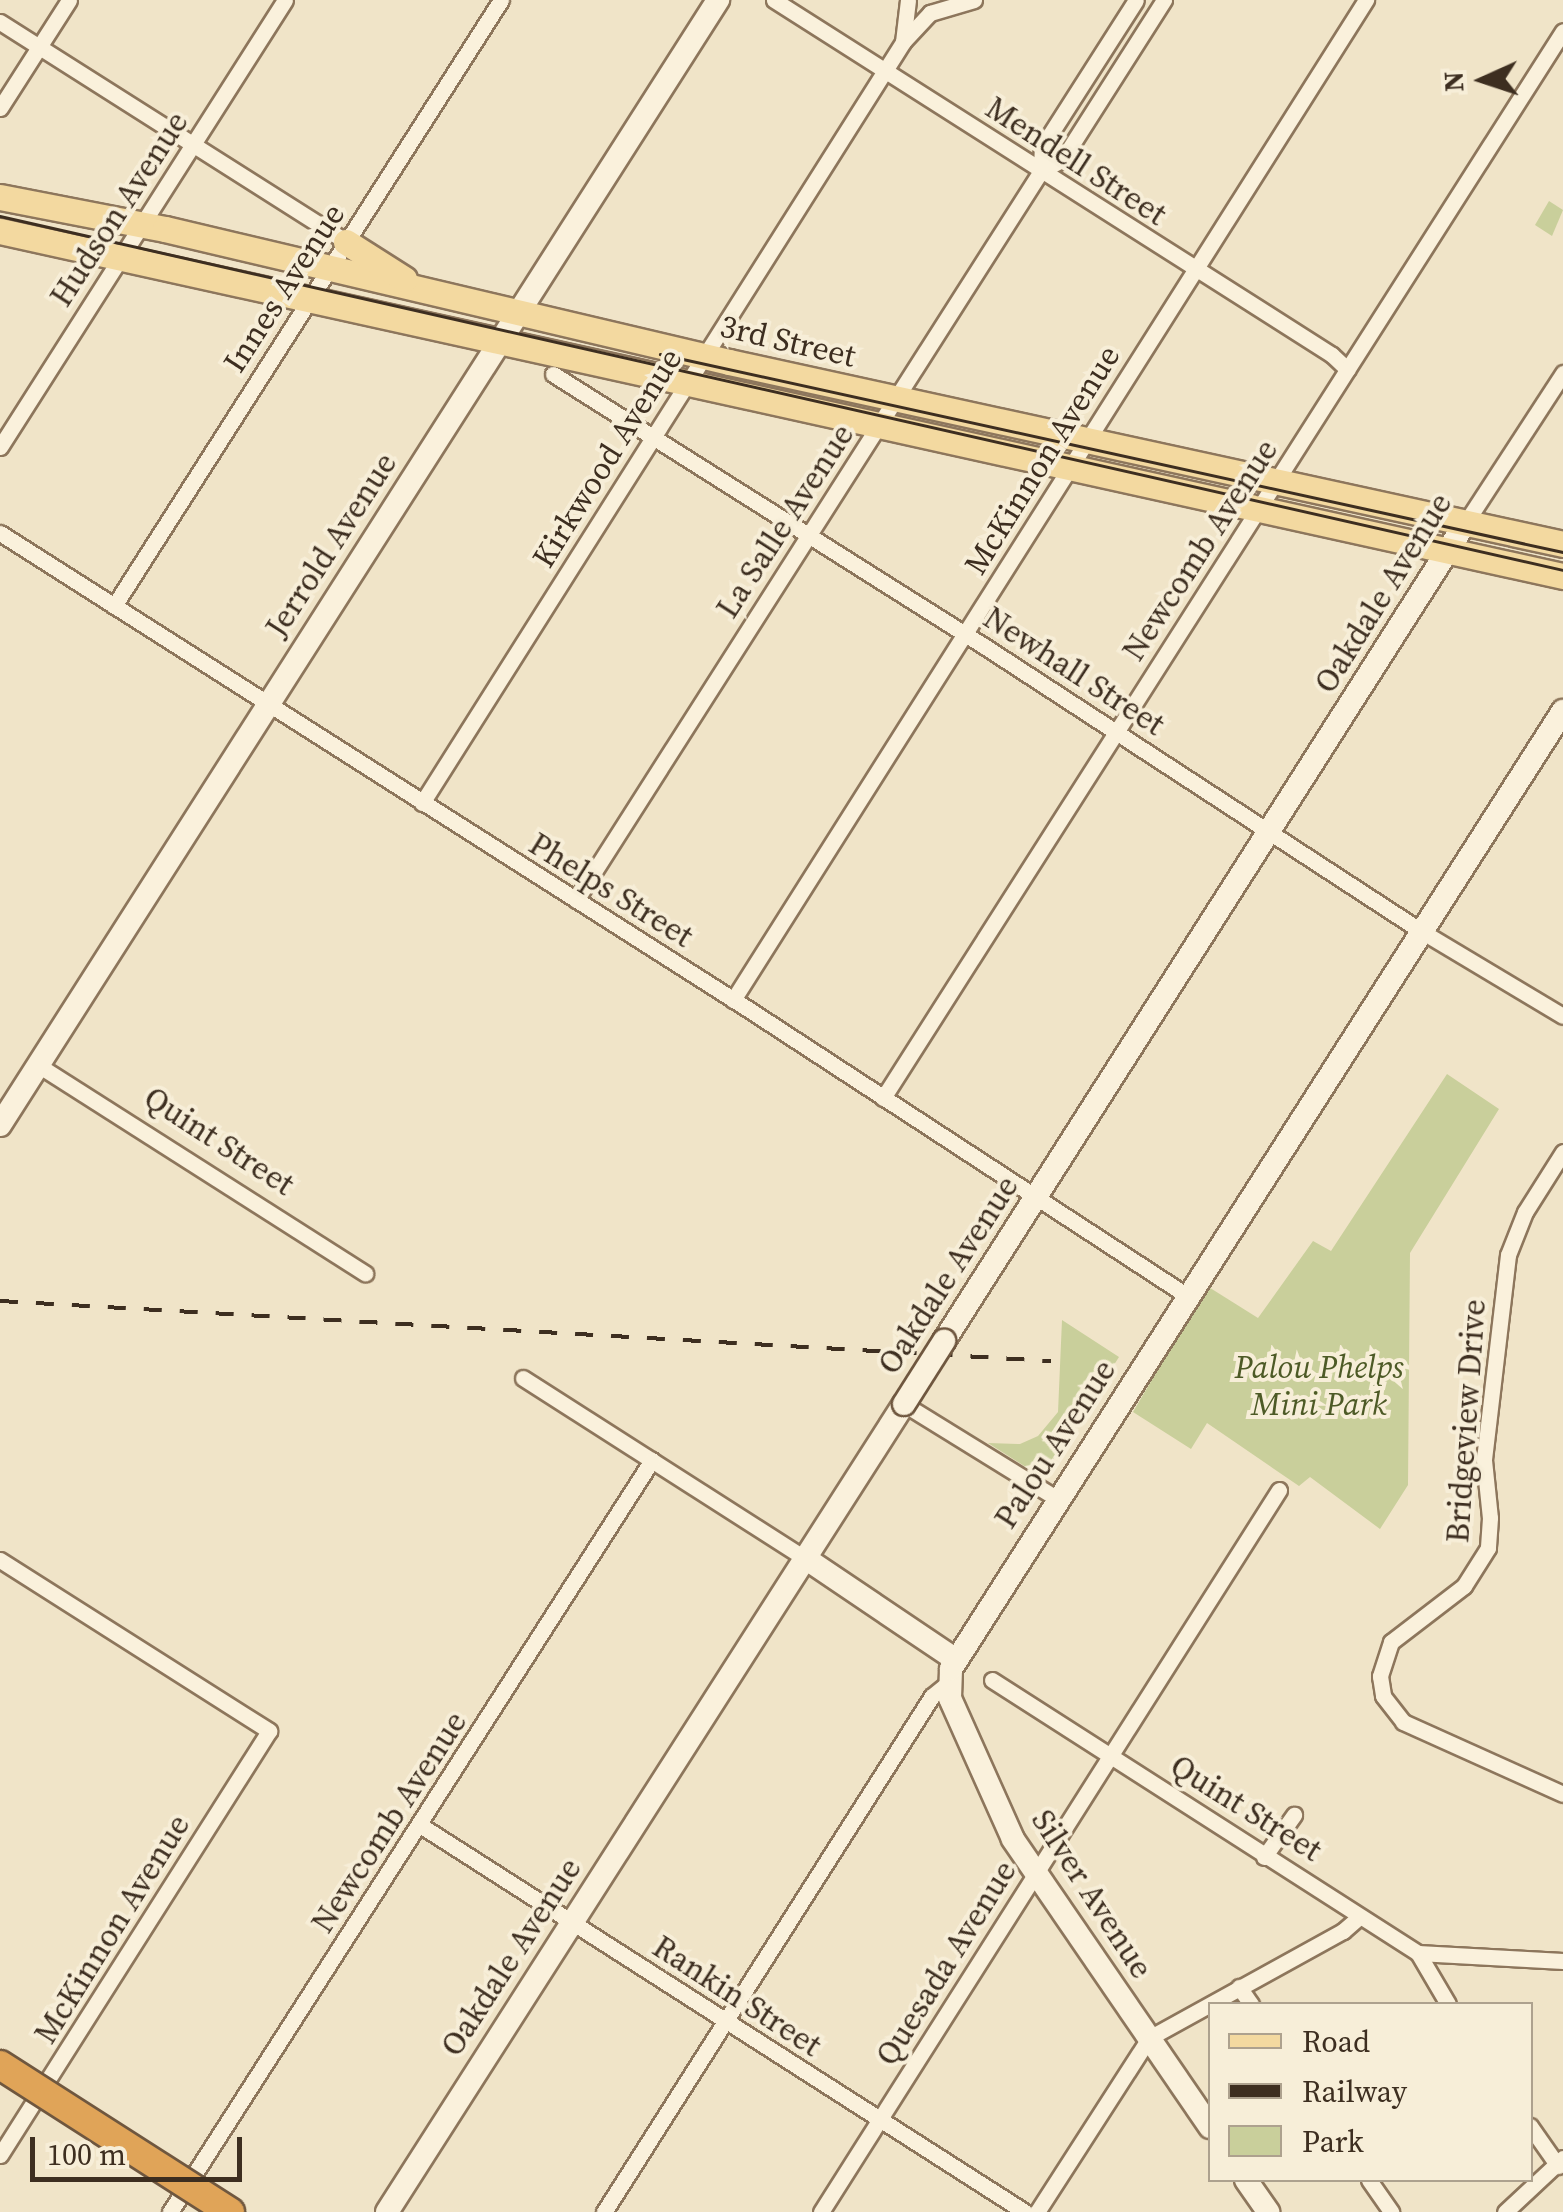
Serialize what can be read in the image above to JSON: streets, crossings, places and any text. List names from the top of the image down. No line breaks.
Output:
{"streets":{"main road":["3rd Street"],"street":["Mendell Street","Hudson Avenue","Innes Avenue","Kirkwood Avenue","McKinnon Avenue","La Salle Avenue","Jerrold Avenue","Newcomb Avenue","Oakdale Avenue","Newhall Street","Phelps Street","Quint Street","Bridgeview Drive","Palou Avenue","Silver Avenue","Quesada Avenue","Rankin Street"]},"crossings":[["Mendell Street","Kirkwood Avenue"],["Mendell Street","McKinnon Avenue"],["Mendell Street","La Salle Avenue"],["Mendell Street","Newcomb Avenue"],["Hudson Avenue","3rd Street"],["Innes Avenue","3rd Street"],["Innes Avenue","Phelps Street"],["3rd Street","Kirkwood Avenue"],["3rd Street","McKinnon Avenue"],["3rd Street","La Salle Avenue"],["3rd Street","Jerrold Avenue"],["3rd Street","Newcomb Avenue"],["3rd Street","Oakdale Avenue"],["Kirkwood Avenue","Newhall Street"],["Kirkwood Avenue","Phelps Street"],["McKinnon Avenue","Newhall Street"],["McKinnon Avenue","Phelps Street"],["La Salle Avenue","Newhall Street"],["La Salle Avenue","Phelps Street"],["Jerrold Avenue","Phelps Street"],["Jerrold Avenue","Quint Street"],["Newcomb Avenue","Newhall Street"],["Newcomb Avenue","Phelps Street"],["Newcomb Avenue","Rankin Street"],["Oakdale Avenue","Newhall Street"],["Oakdale Avenue","Phelps Street"],["Oakdale Avenue","Rankin Street"],["Newhall Street","Palou Avenue"],["Phelps Street","Palou Avenue"],["Quint Street","Quesada Avenue"],["Palou Avenue","Silver Avenue"],["Palou Avenue","Rankin Street"],["Silver Avenue","Quesada Avenue"],["Quesada Avenue","Rankin Street"]],"parks":["Palou Phelps Mini Park"],"legend":["Road","Railway","Park"],"scale_bar":"100 m","north":"left"}
